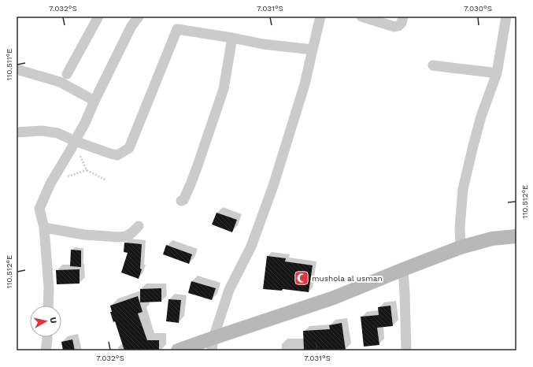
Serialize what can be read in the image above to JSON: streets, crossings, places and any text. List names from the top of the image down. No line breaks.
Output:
{"places":{"mosque":["mushola al usman"]},"north":"right","coordinates":["7.032°S","7.031°S","7.030°S","110.511°E","110.512°E"]}
